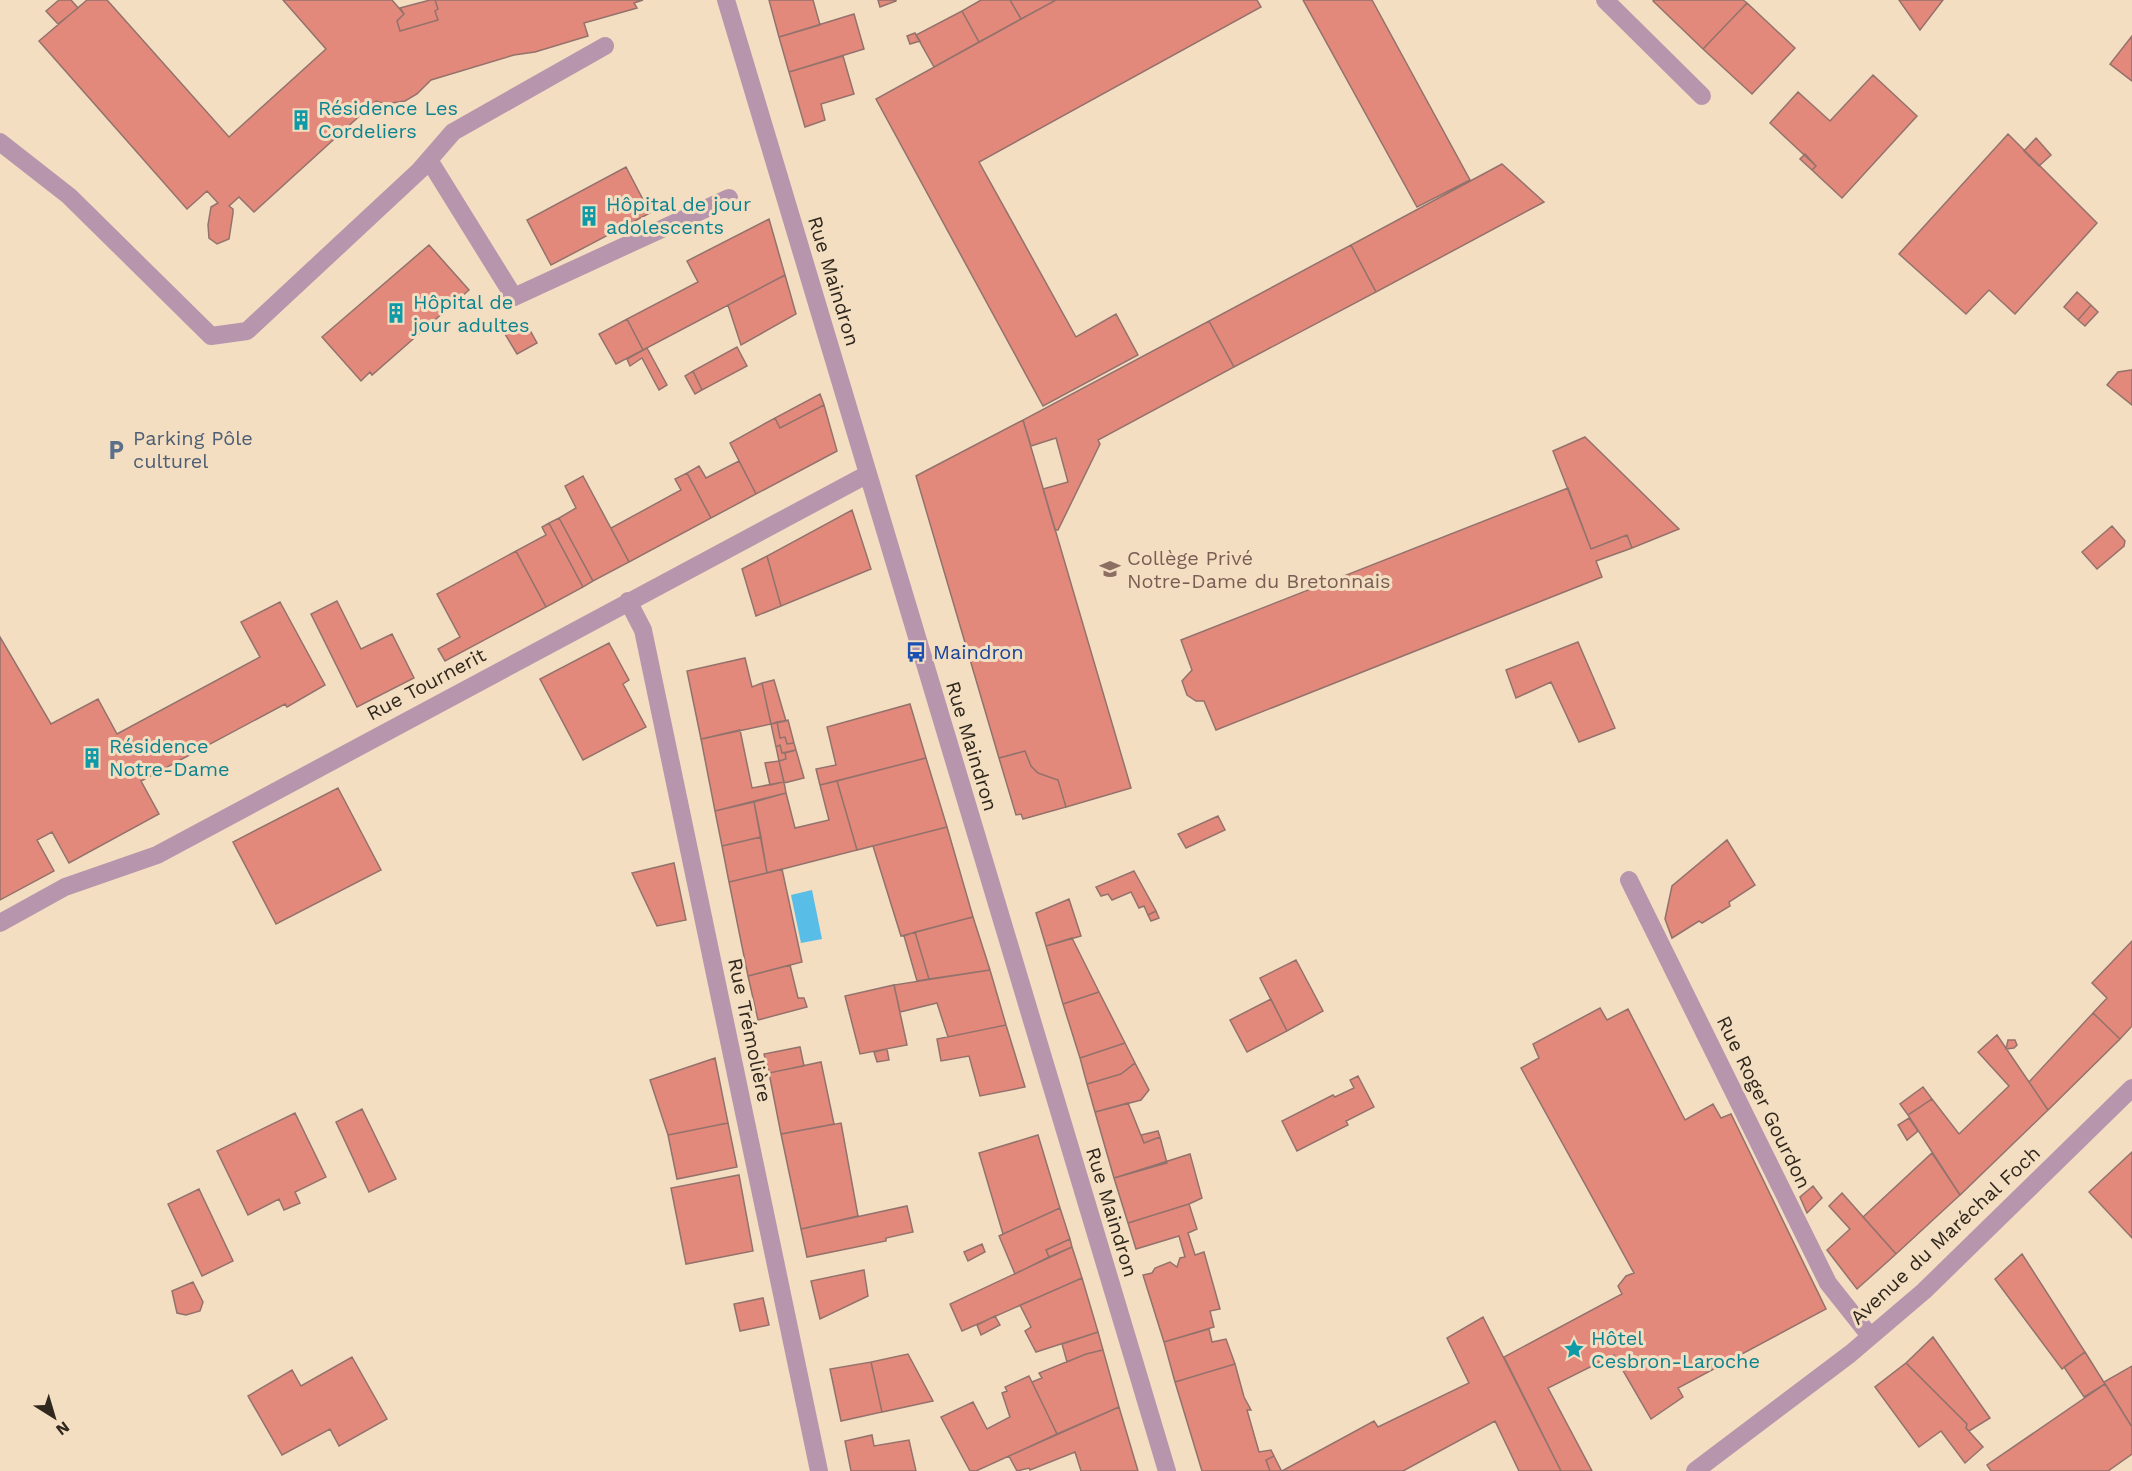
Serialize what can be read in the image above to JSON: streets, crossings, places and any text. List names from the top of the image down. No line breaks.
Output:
{"streets":{"street":["Rue Maindron","Rue Tournerit","Rue Trémolière","Rue Roger Gourdon","Avenue du Maréchal Foch"]},"crossings":[["Rue Maindron","Rue Tournerit"],["Rue Tournerit","Rue Trémolière"],["Rue Roger Gourdon","Avenue du Maréchal Foch"]],"places":{"building":["Résidence Les Cordeliers","Hôpital de jour adolescents","Hôpital de jour adultes","Résidence Notre-Dame"],"parking":["Parking Pôle culturel"],"school or university":["Collège Privé Notre-Dame du Bretonnais"],"bus stop":["Maindron"],"place":["Hôtel Cesbron-Laroche"]},"north":"bottom right"}
